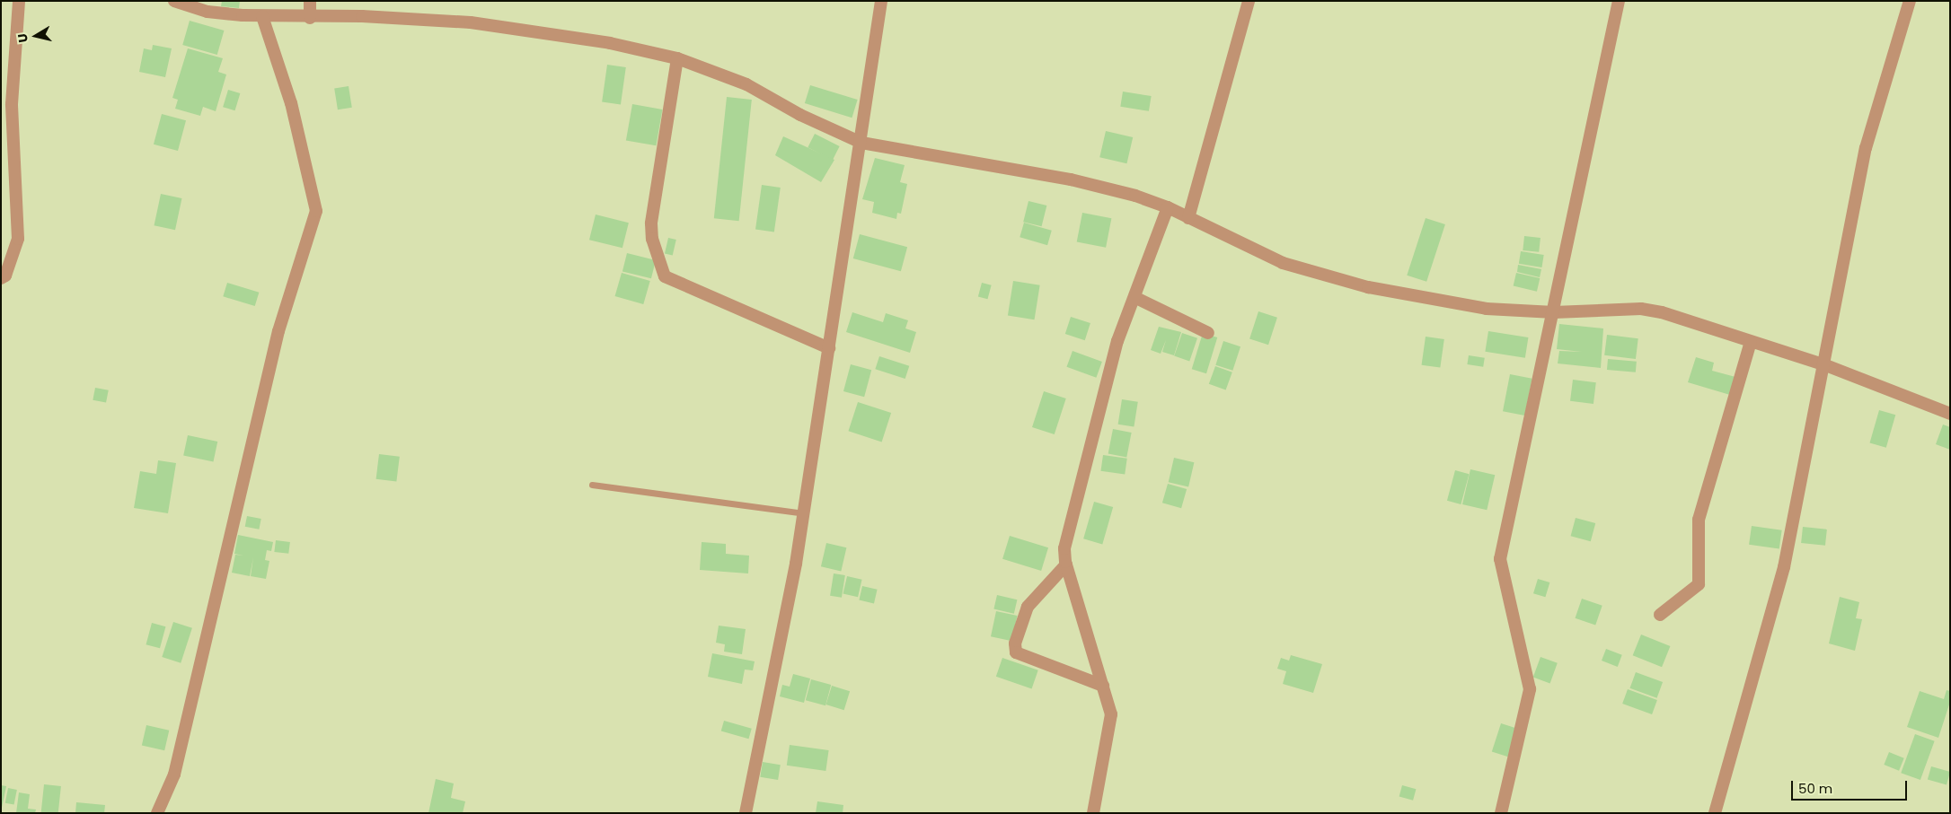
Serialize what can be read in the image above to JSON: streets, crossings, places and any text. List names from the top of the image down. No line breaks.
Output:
{"scale_bar":"50 m","north":"left"}
